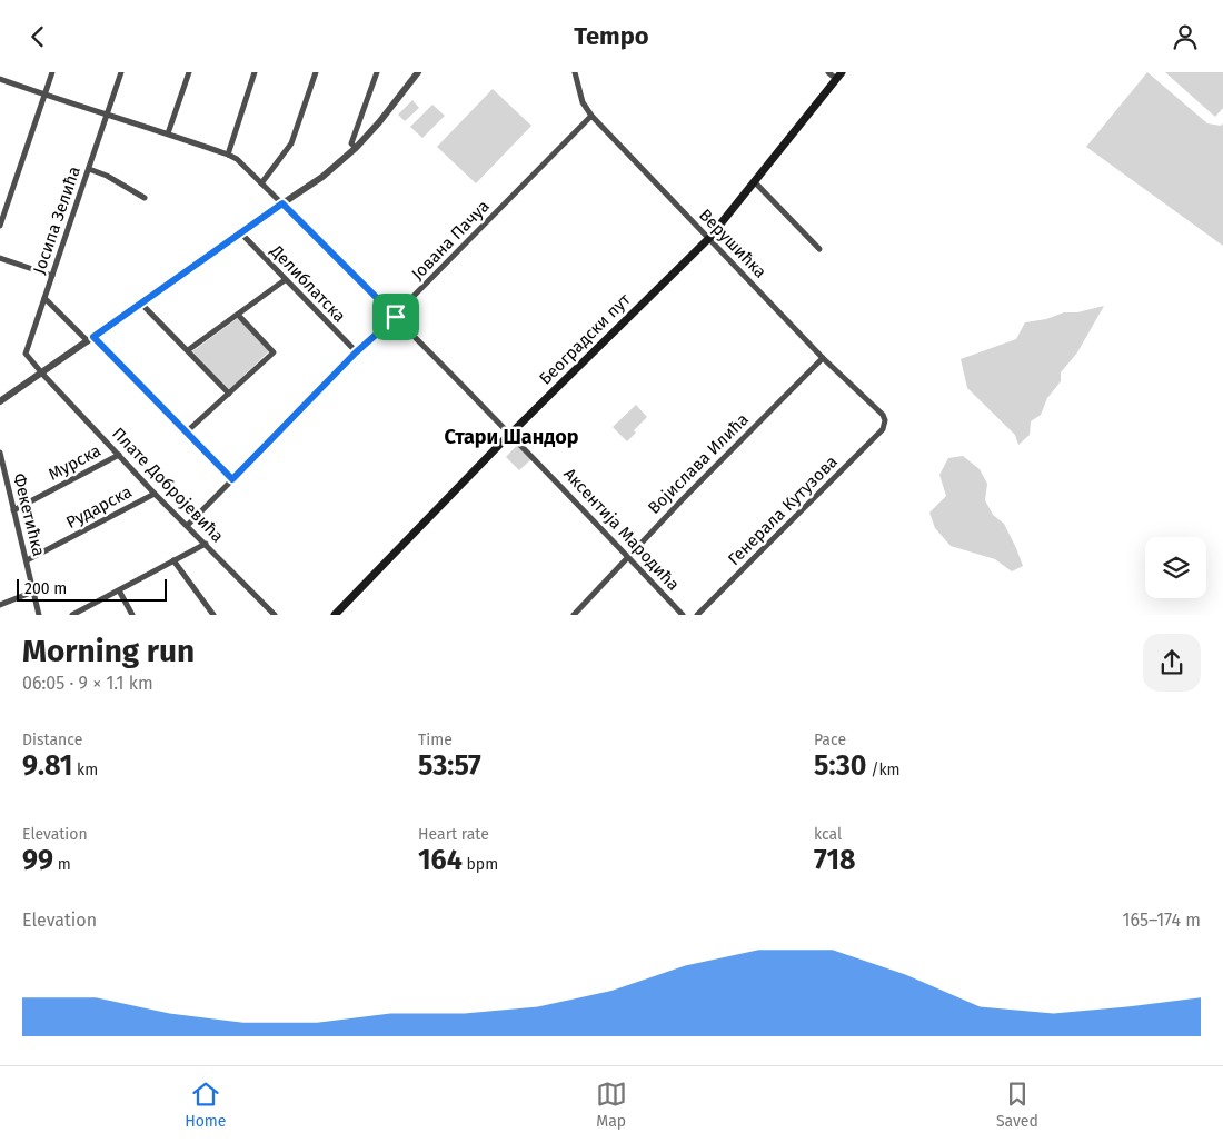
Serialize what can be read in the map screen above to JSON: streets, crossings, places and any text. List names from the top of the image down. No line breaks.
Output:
{"streets":{"main road":["Београдски пут"],"street":["Јосипа Зелића","Јована Пачуа","Верушићка","Делиблатска","Мурска","Војислава Илића","Плате Добројевића","Рударска","Генерала Кутузова","Фекетићка","Аксентија Мародића"]},"crossings":[["Јосипа Зелића","Плате Добројевића"],["Јосипа Зелића","Аксентија Мародића"],["Јована Пачуа","Верушићка"],["Јована Пачуа","Делиблатска"],["Јована Пачуа","Плате Добројевића"],["Јована Пачуа","Аксентија Мародића"],["Верушићка","Београдски пут"],["Верушићка","Војислава Илића"],["Верушићка","Генерала Кутузова"],["Београдски пут","Аксентија Мародића"],["Мурска","Плате Добројевића"],["Мурска","Фекетићка"],["Војислава Илића","Аксентија Мародића"],["Плате Добројевића","Рударска"],["Рударска","Фекетићка"]],"districts":["Стари Шандор"],"scale_bar":"200 m","page":{"header":"Tempo","scale":"200 m","heading":["Morning run","06:05 · 9 × 1.1 km"],"stats":[["Distance","9.81 km"],["Time","53:57"],["Pace","5:30 /km"],["Elevation","99 m"],["Heart rate","164 bpm"],["kcal","718"]],"chart":["Elevation","165–174 m"],"tabs":["Home","Map","Saved"]}}
